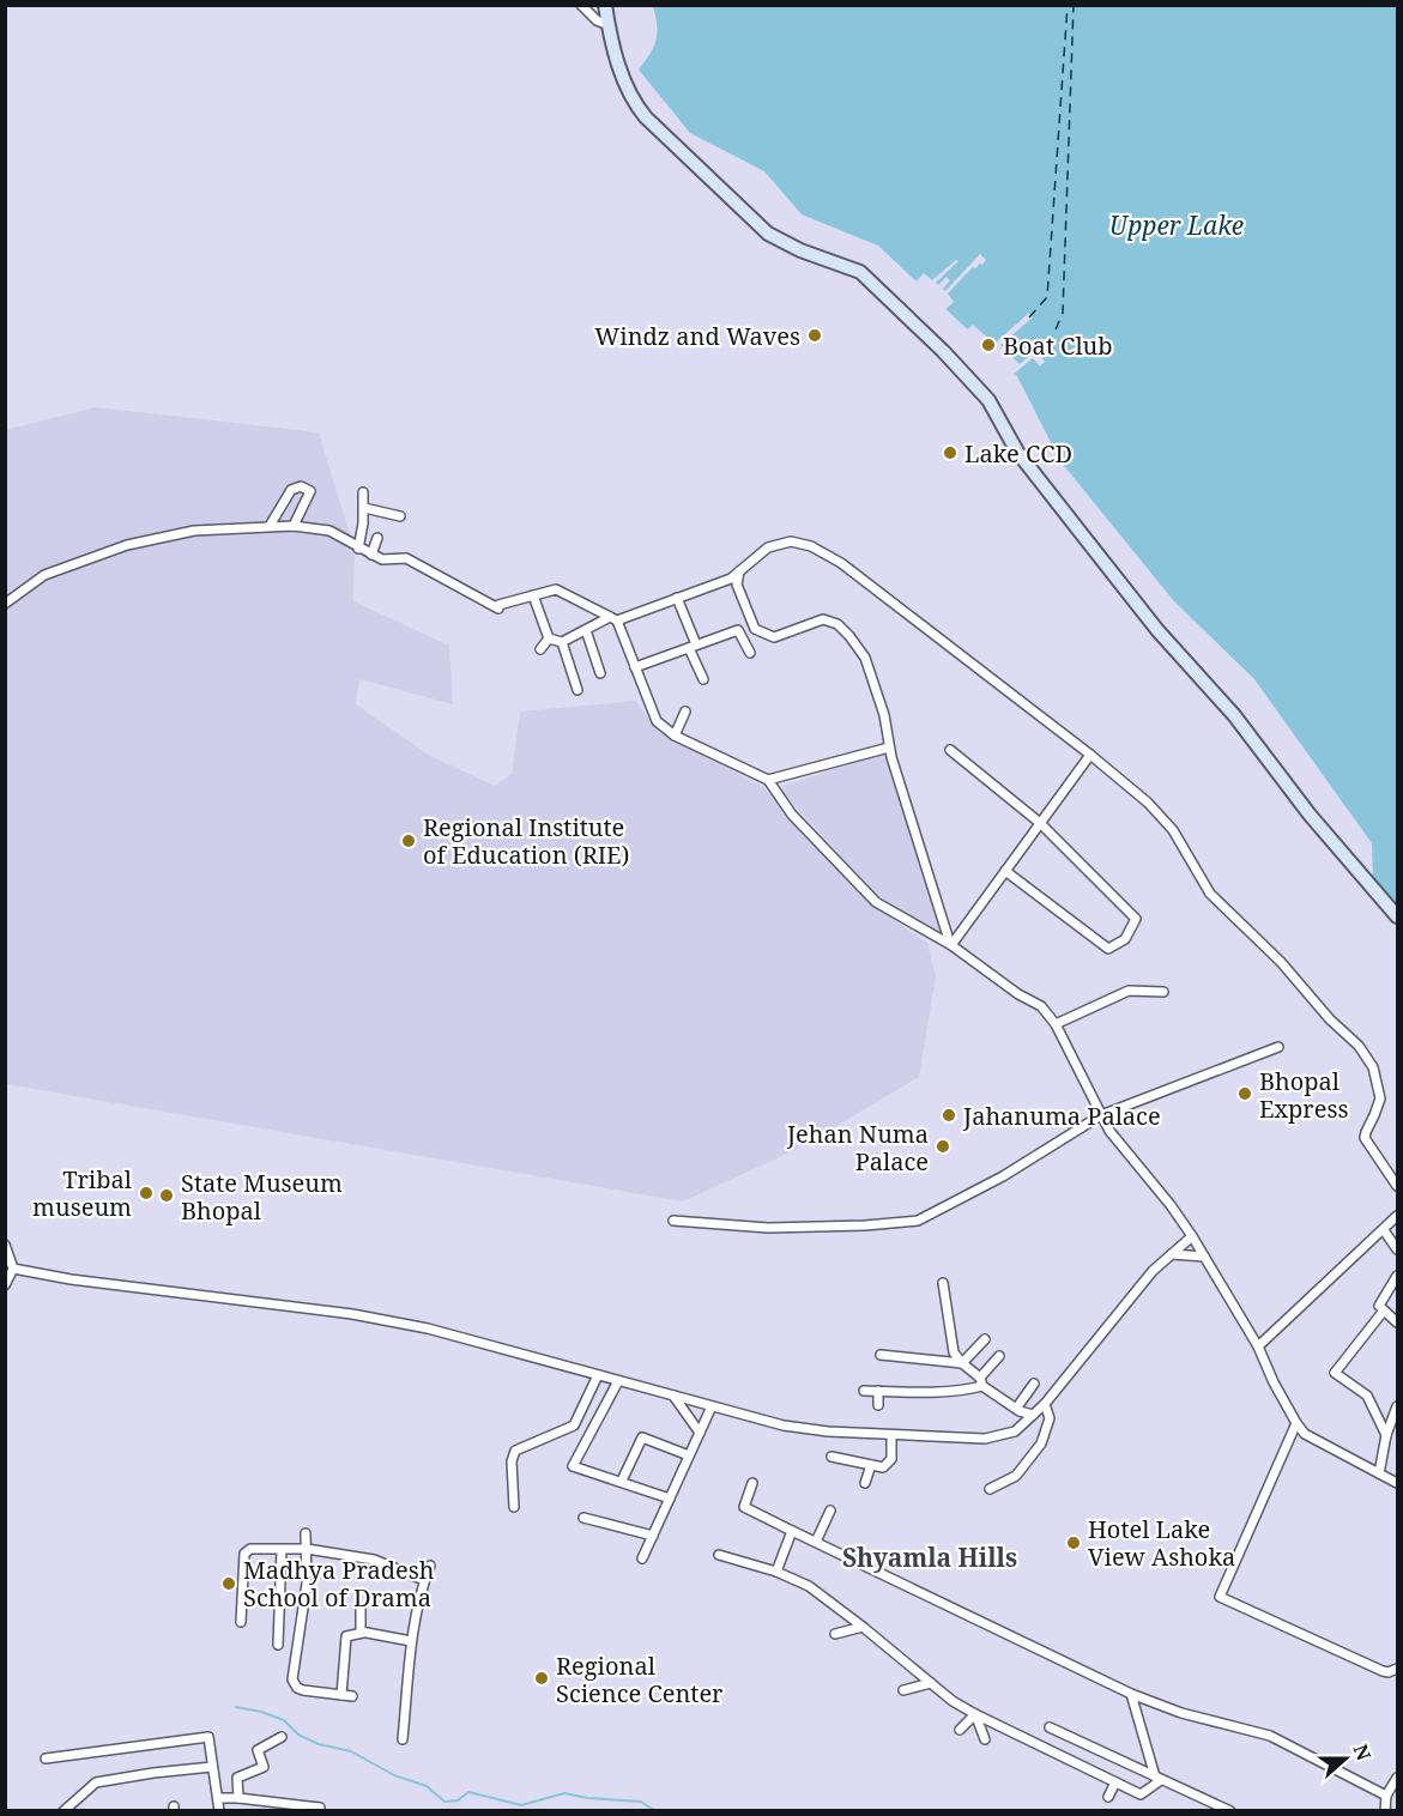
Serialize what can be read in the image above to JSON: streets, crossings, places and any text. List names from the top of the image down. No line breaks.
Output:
{"districts":["Shyamla Hills"],"water":["Upper Lake"],"places":["Windz and Waves","Boat Club","Lake CCD","Regional Institute of Education (RIE)","Bhopal Express","Jahanuma Palace","Jehan Numa Palace","Tribal museum","State Museum Bhopal","Hotel Lake View Ashoka","Madhya Pradesh School of Drama","Regional Science Center"],"north":"right"}
